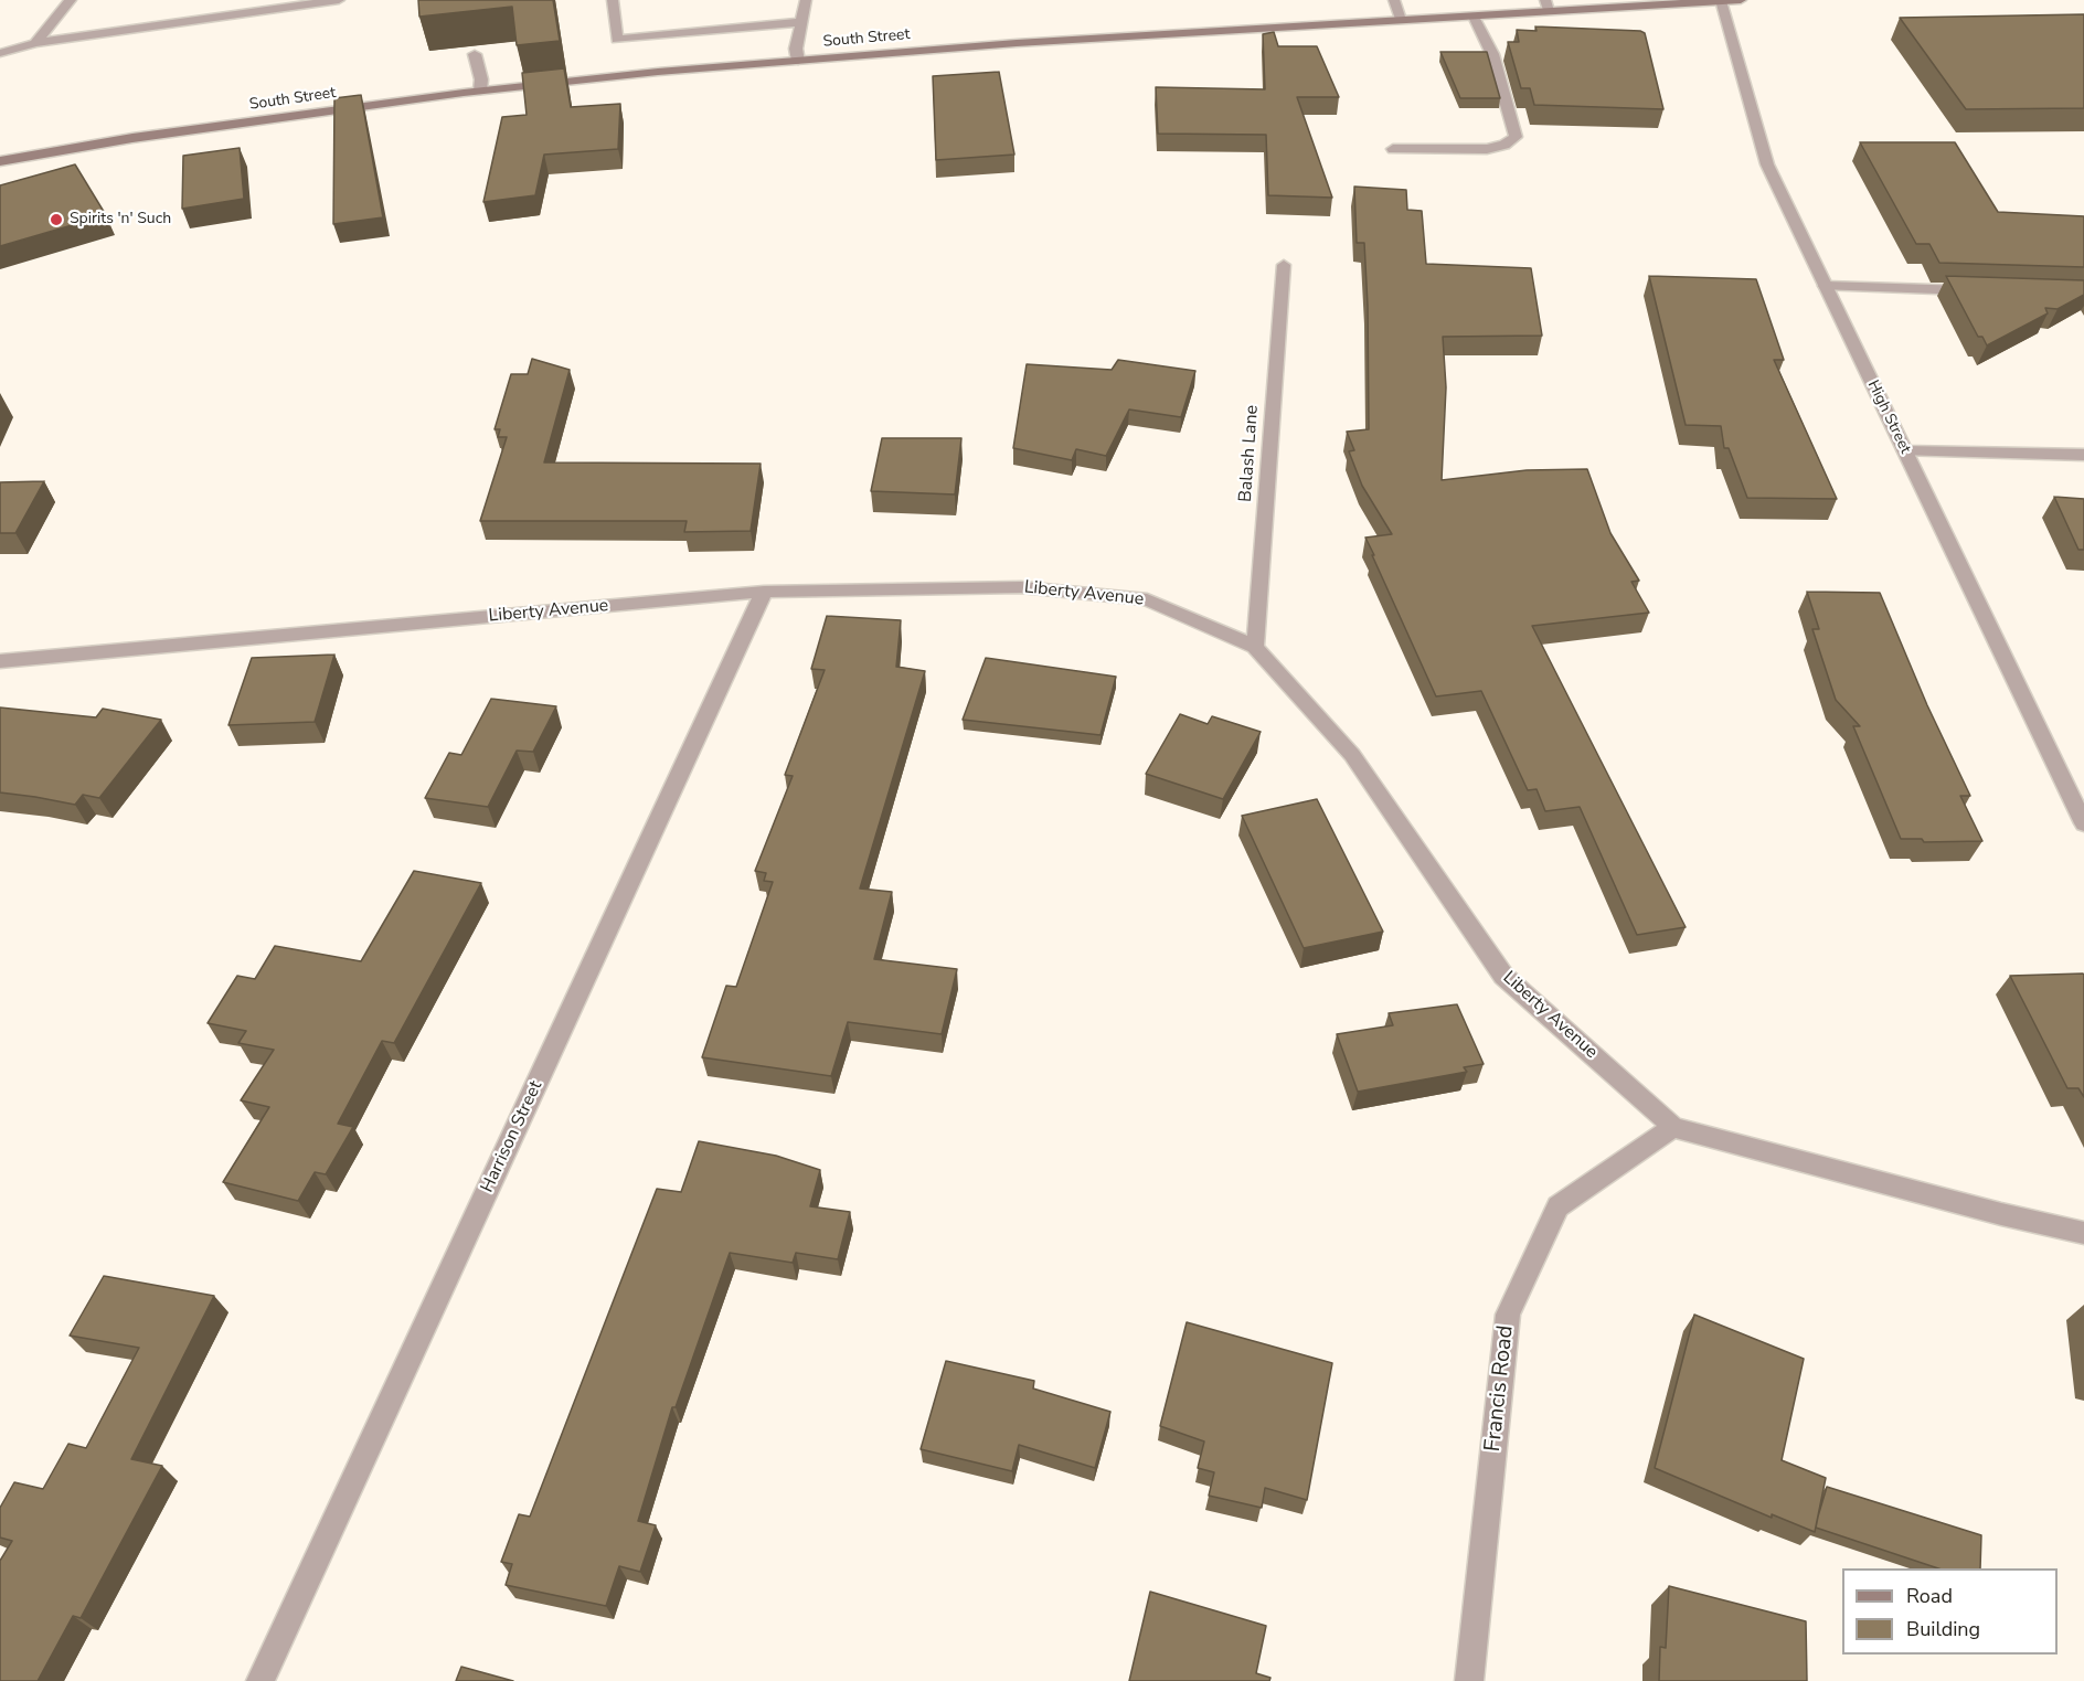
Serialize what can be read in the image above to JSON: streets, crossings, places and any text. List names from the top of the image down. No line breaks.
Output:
{"streets":{"main road":["South Street"],"street":["High Street","Balash Lane","Liberty Avenue","Harrison Street","Francis Road"]},"crossings":[["South Street","High Street"],["Balash Lane","Liberty Avenue"],["Liberty Avenue","Harrison Street"],["Liberty Avenue","Francis Road"]],"places":["Spirits 'n' Such"],"legend":["Road","Building"]}
